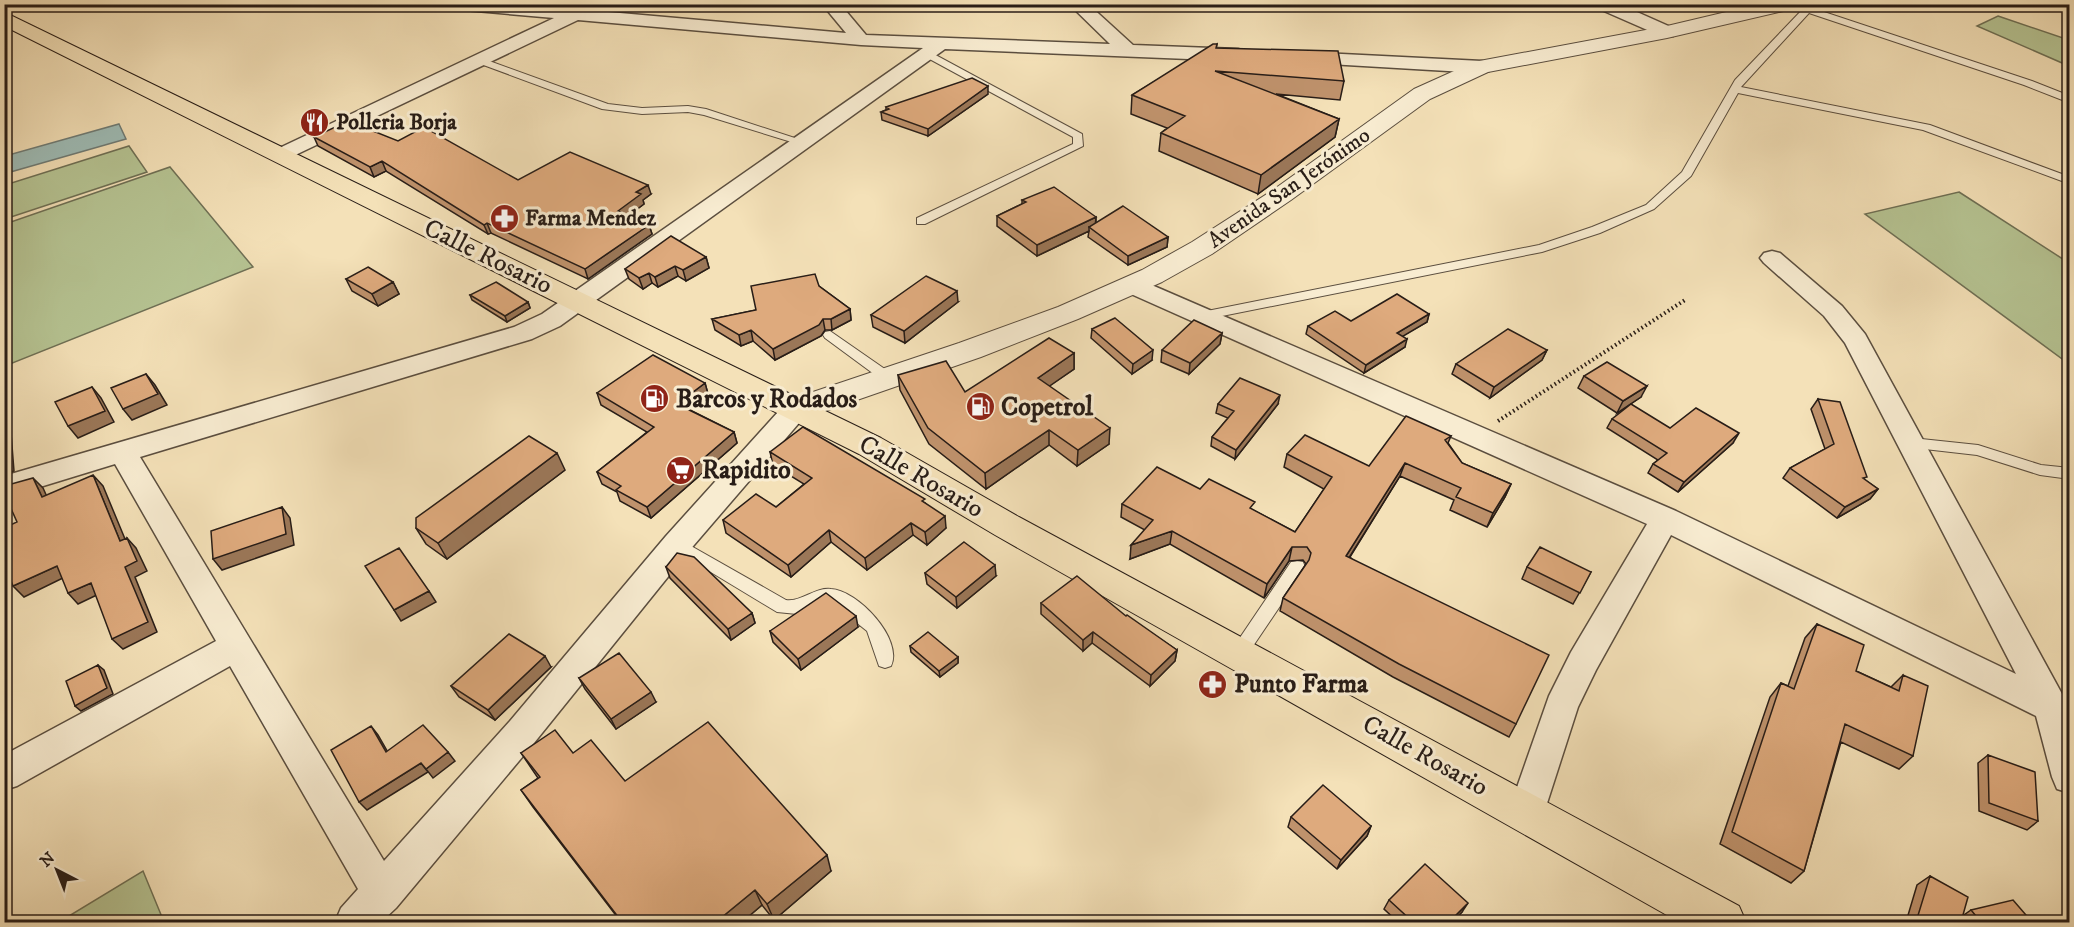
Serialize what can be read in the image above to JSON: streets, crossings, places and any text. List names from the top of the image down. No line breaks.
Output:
{"streets":{"main road":["Calle Rosario"],"street":["Avenida San Jerónimo"]},"crossings":[["Avenida San Jerónimo","Calle Rosario"]],"places":{"restaurant":["Polleria Borja"],"pharmacy":["Farma Mendez","Punto Farma"],"fuel station":["Barcos y Rodados","Copetrol"],"supermarket":["Rapidito"]},"north":"top left"}
